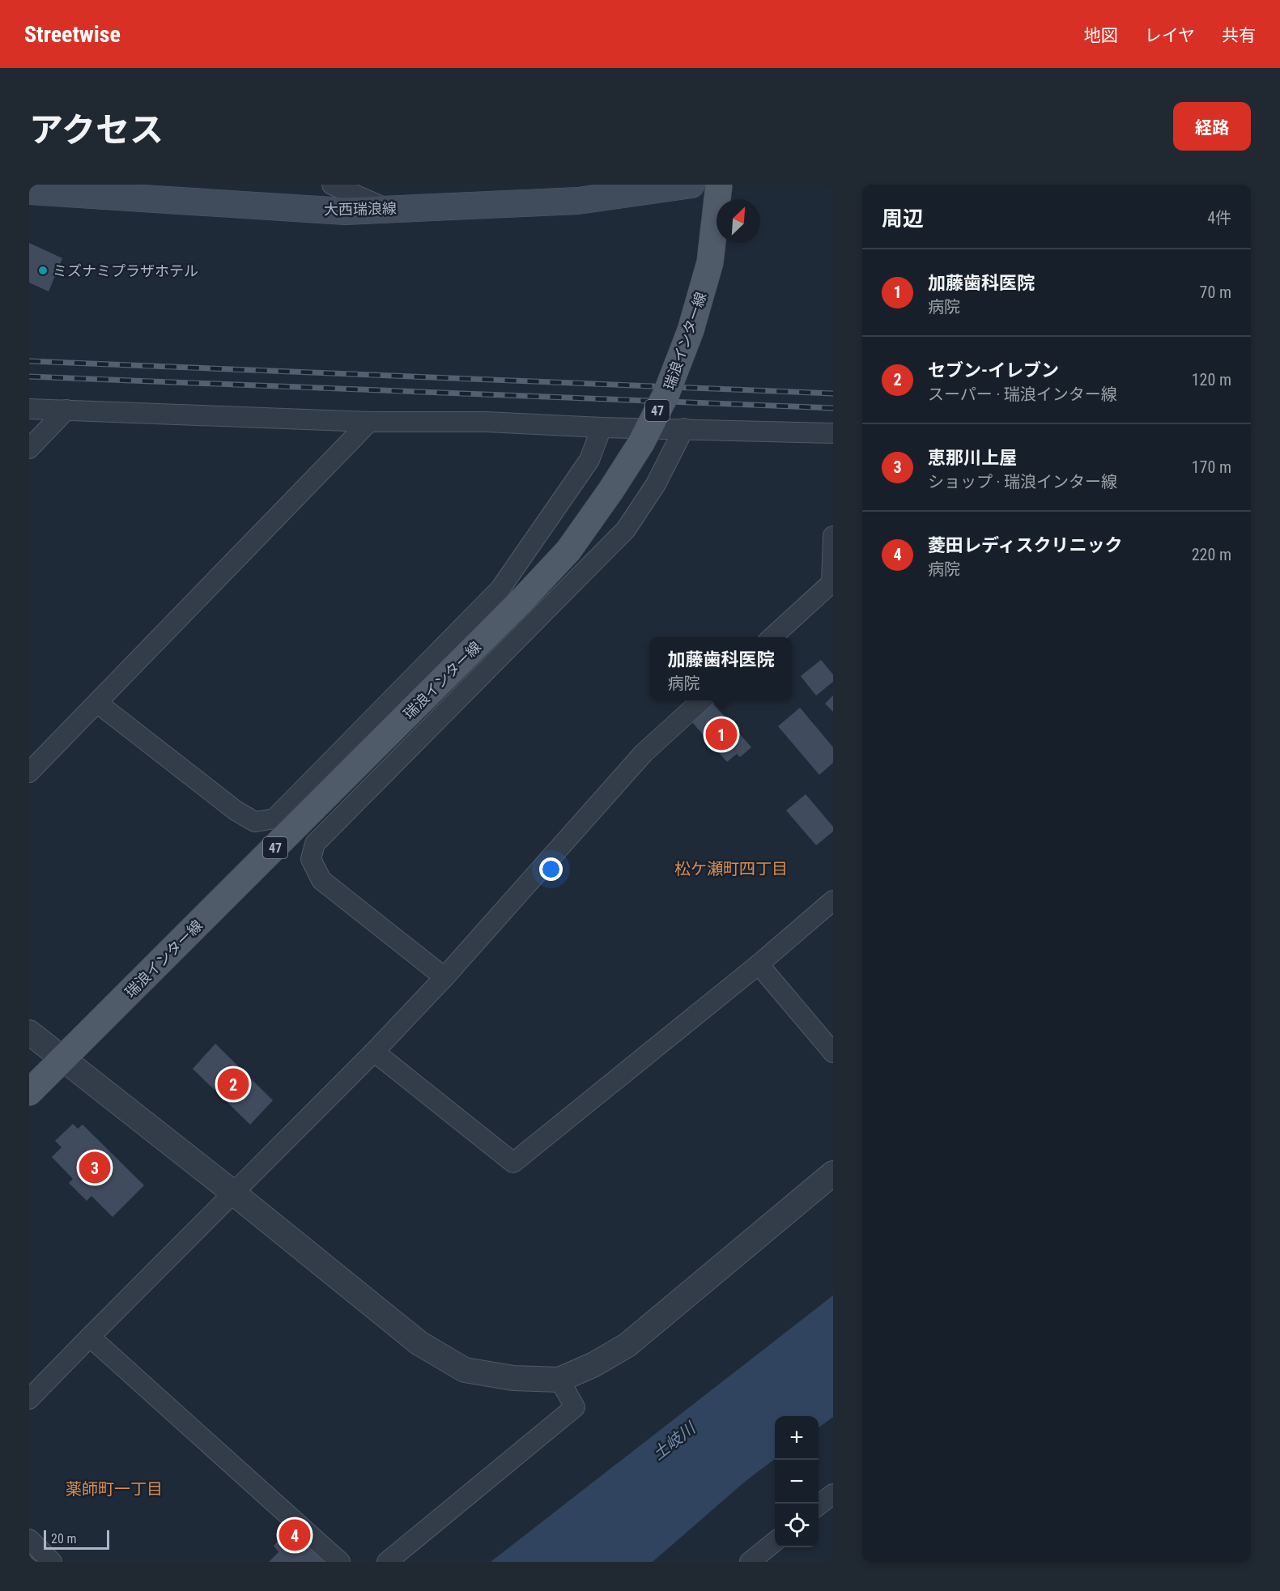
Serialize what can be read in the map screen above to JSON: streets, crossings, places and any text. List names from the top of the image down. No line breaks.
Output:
{"streets":{"main road":["大西瑞浪線","瑞浪インター線","47"]},"districts":["松ケ瀬町四丁目","薬師町一丁目"],"water":["土岐川"],"places":["ミズナミプラザホテル"],"scale_bar":"20 m","north":"top right","page":{"header":"Streetwise","nav":["地図","レイヤ","共有"],"title":"アクセス","buttons":"経路","heading":["周辺","4件"],"list":[{"mark":"1","name":"加藤歯科医院","note":"病院","value":"70 m"},{"mark":"2","name":"セブン-イレブン","note":"スーパー · 瑞浪インター線","value":"120 m"},{"mark":"3","name":"恵那川上屋","note":"ショップ · 瑞浪インター線","value":"170 m"},{"mark":"4","name":"菱田レディスクリニック","note":"病院","value":"220 m"}],"popup":["加藤歯科医院","病院"],"pins":["1","2","3","4"],"map_buttons":["+","−"],"scale":"20 m"}}
